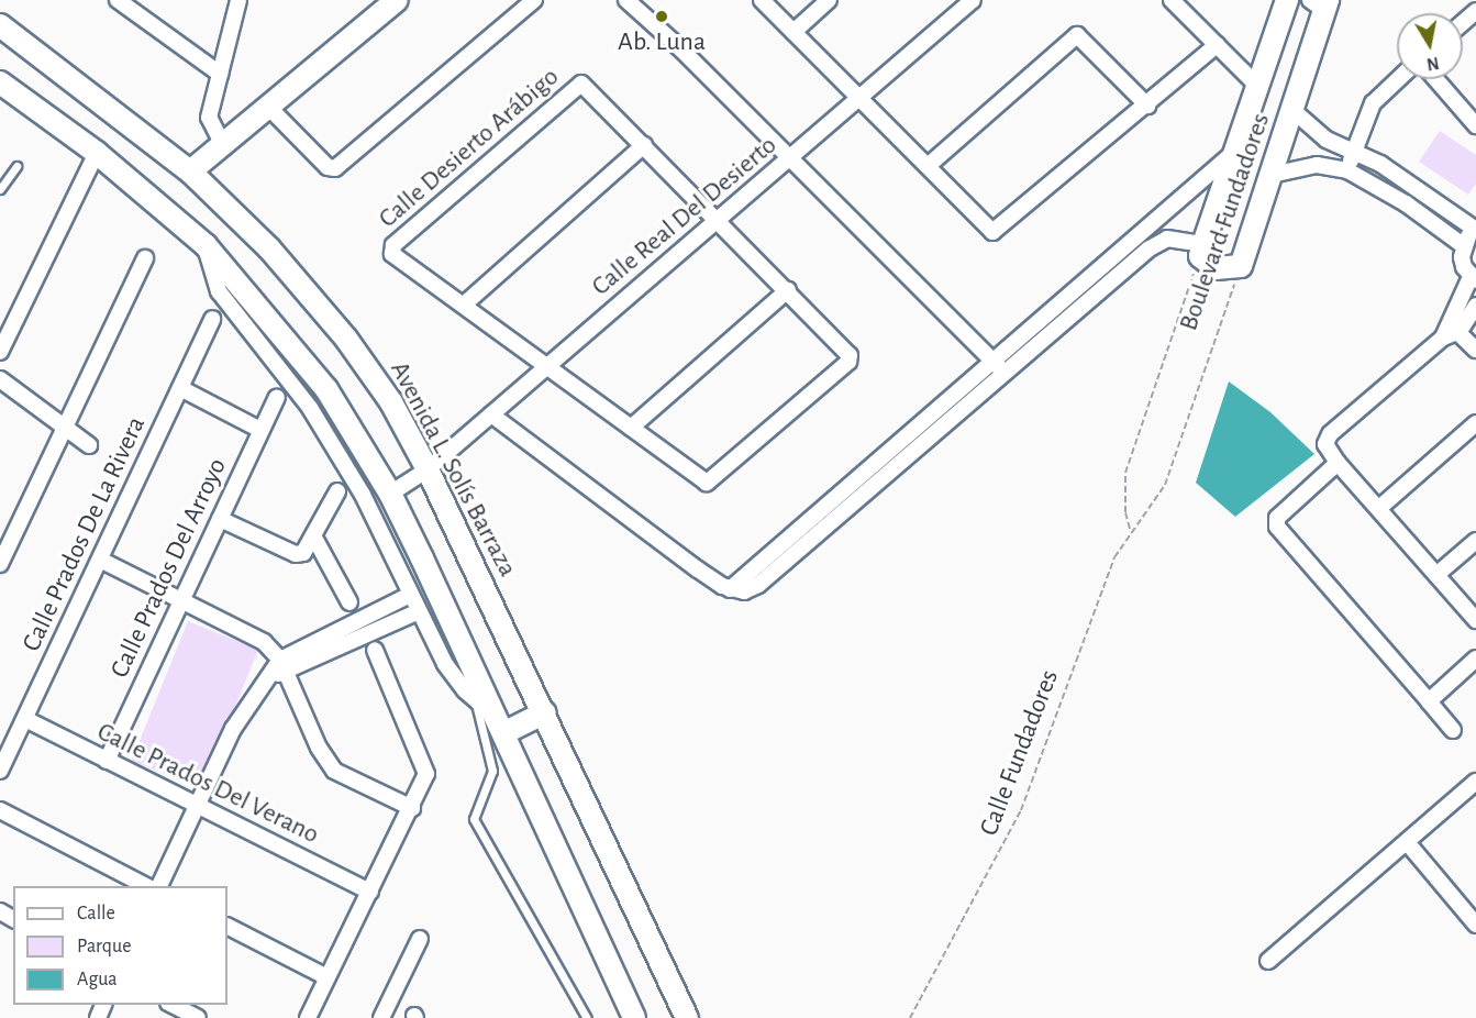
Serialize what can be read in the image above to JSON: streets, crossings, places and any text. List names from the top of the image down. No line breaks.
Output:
{"streets":{"main road":["Boulevard Fundadores","Avenida L. Solís Barraza"],"street":["Calle Desierto Arábigo","Calle Real Del Desierto","Calle Prados De La Rivera","Calle Prados Del Arroyo","Calle Prados Del Verano"],"path":["Calle Fundadores"]},"crossings":[["Calle Desierto Arábigo","Calle Real Del Desierto"],["Calle Real Del Desierto","Avenida L. Solís Barraza"],["Boulevard Fundadores","Calle Fundadores"],["Calle Prados De La Rivera","Calle Prados Del Verano"],["Calle Prados Del Arroyo","Calle Prados Del Verano"]],"places":["Ab. Luna"],"legend":["Calle","Parque","Agua"],"north":"bottom"}
